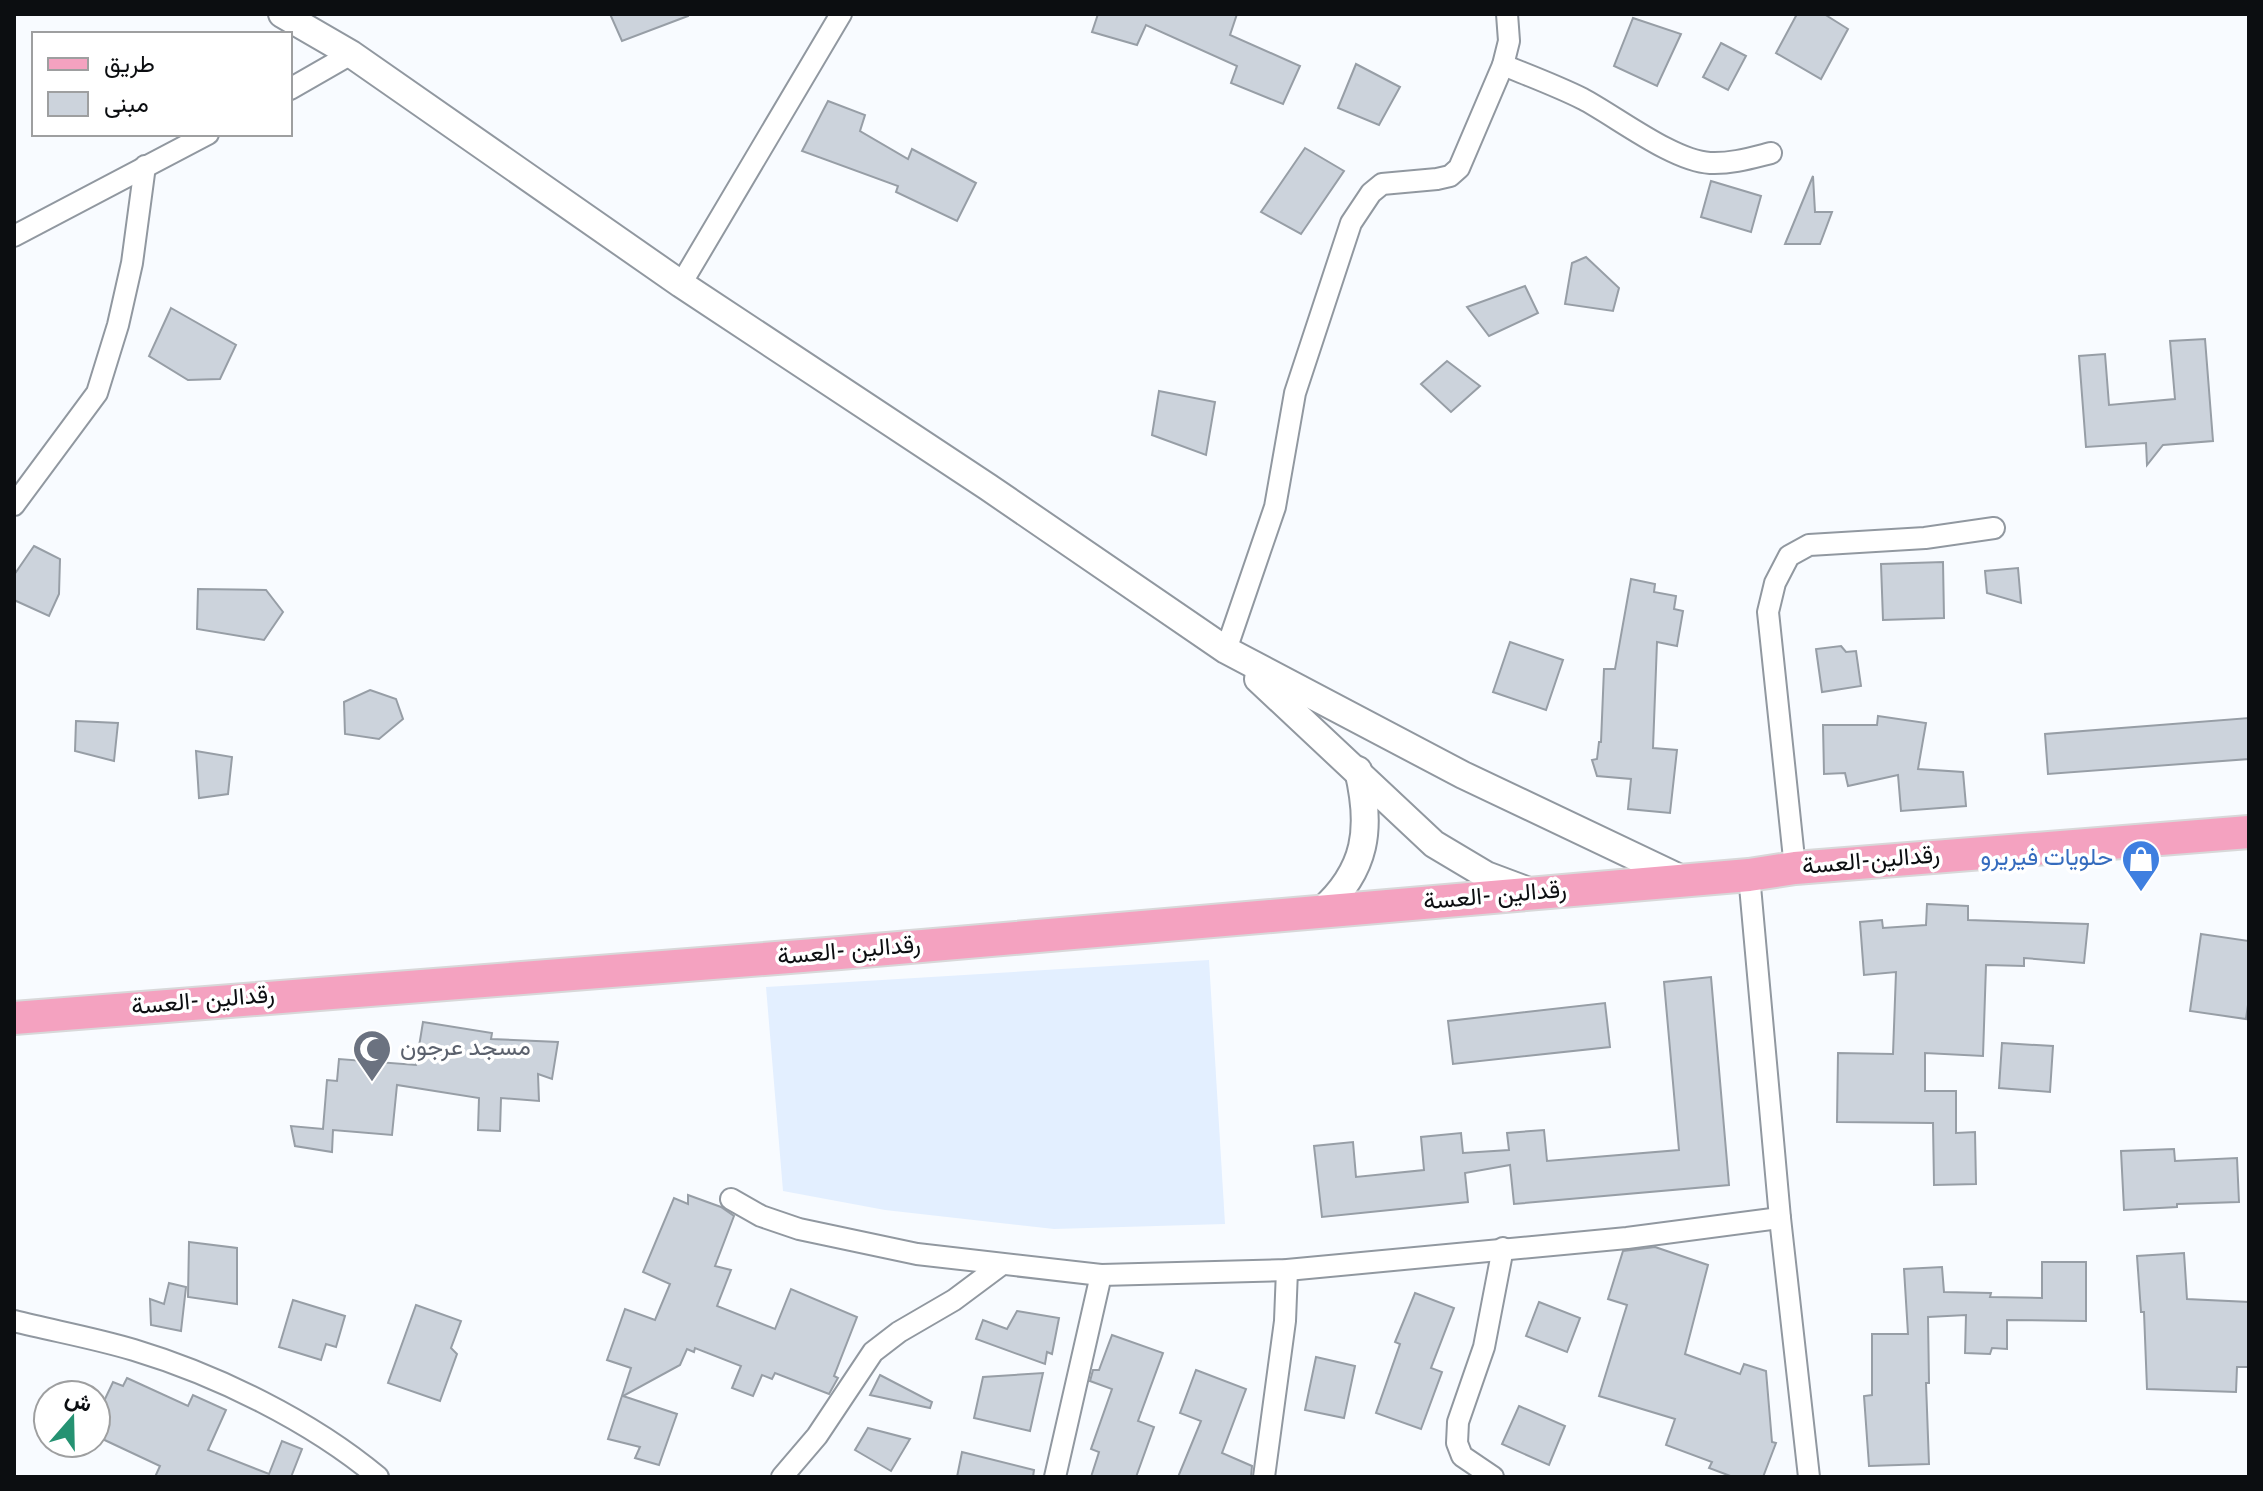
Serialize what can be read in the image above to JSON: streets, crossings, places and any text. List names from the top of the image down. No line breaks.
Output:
{"streets":{"main road":["رقدالين-العسة","رقدالين -العسة"]},"crossings":[["رقدالين-العسة","رقدالين -العسة"]],"places":{"shop":["حلويات فيريرو"],"mosque":["مسجد عرجون"]},"legend":["طريق","مبنى"],"north":"top"}
